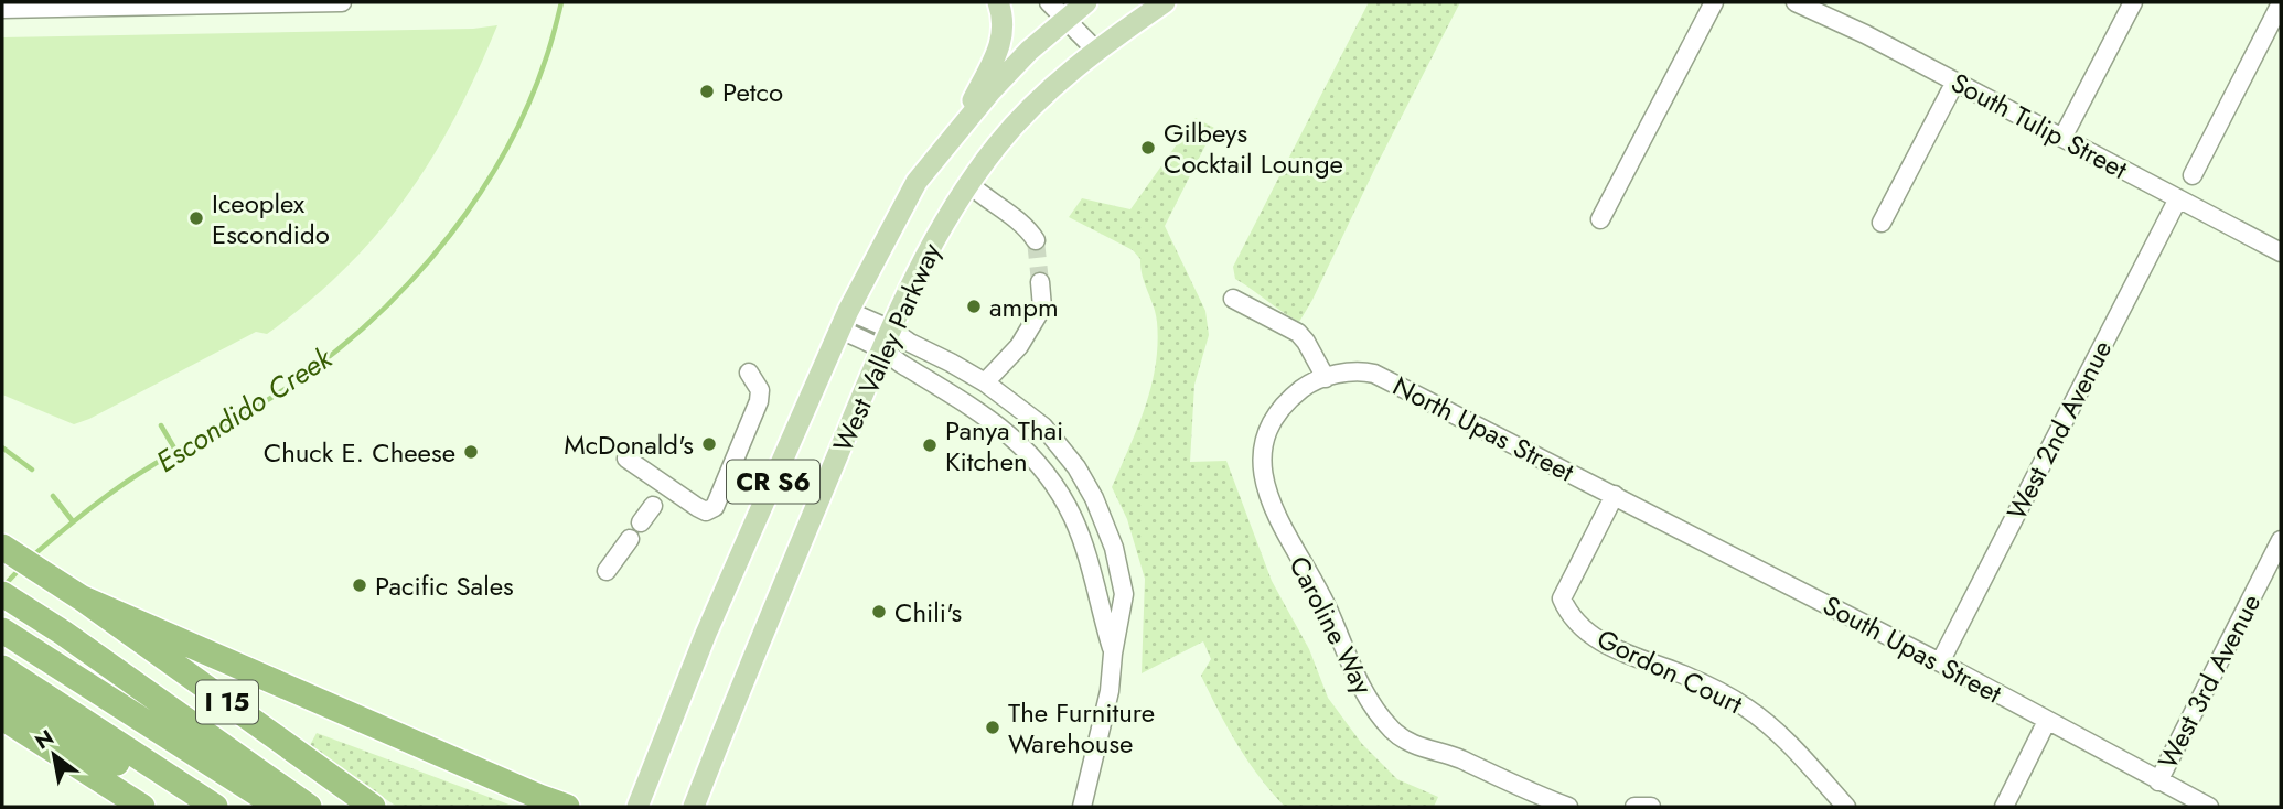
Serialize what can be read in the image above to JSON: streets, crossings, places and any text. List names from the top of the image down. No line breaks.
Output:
{"streets":{"highway":["I 15"],"main road":["West Valley Parkway","CR S6"],"street":["South Tulip Street","North Upas Street","West 2nd Avenue","Caroline Way","South Upas Street","Gordon Court","West 3rd Avenue"]},"crossings":[["South Tulip Street","West 2nd Avenue"],["North Upas Street","Caroline Way"],["North Upas Street","South Upas Street"],["North Upas Street","Gordon Court"],["West 2nd Avenue","South Upas Street"],["South Upas Street","Gordon Court"],["South Upas Street","West 3rd Avenue"]],"water":["Escondido Creek"],"places":["Petco","Gilbeys Cocktail Lounge","Iceoplex Escondido","ampm","McDonald's","Panya Thai Kitchen","Chuck E. Cheese","Pacific Sales","Chili's","The Furniture Warehouse"],"north":"top left"}
